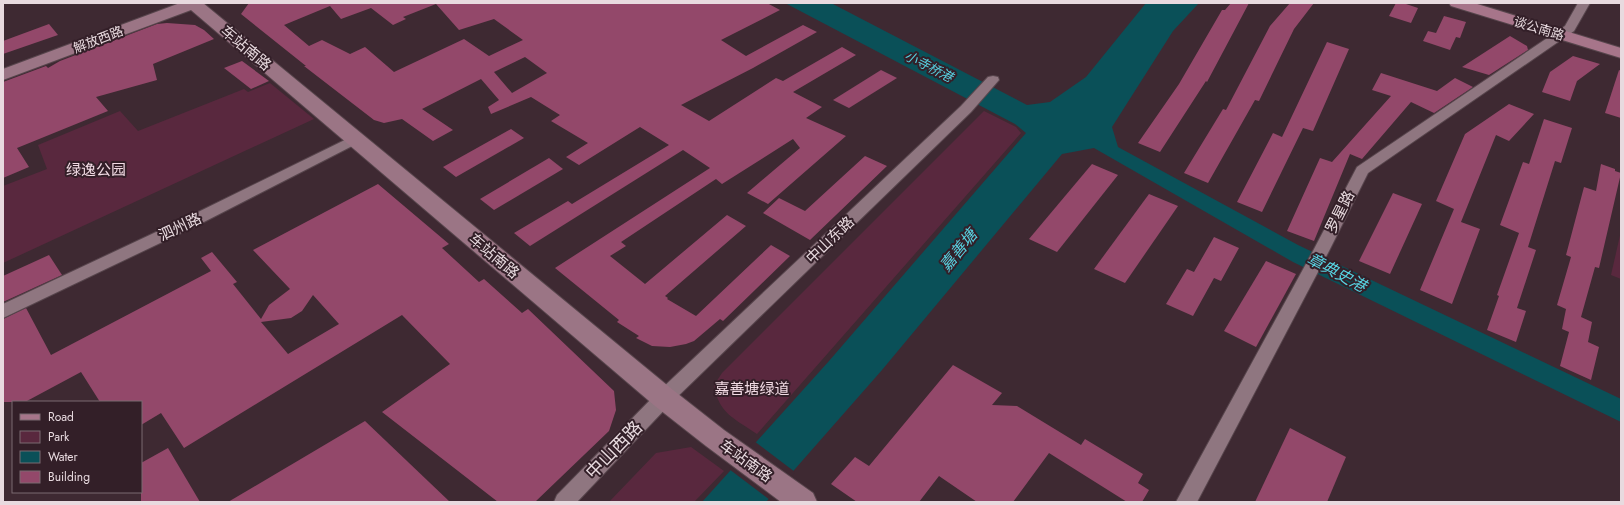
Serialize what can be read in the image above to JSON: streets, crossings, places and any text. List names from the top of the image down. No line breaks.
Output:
{"streets":{"main road":["谈公南路"],"street":["解放西路","车站南路","罗星路","泗州路","中山东路","中山西路"]},"crossings":[["谈公南路","罗星路"],["解放西路","车站南路"],["车站南路","泗州路"],["车站南路","中山东路"],["车站南路","中山西路"],["中山东路","中山西路"]],"water":["小寺桥港","嘉善塘","章典史港"],"parks":["绿逸公园","嘉善塘绿道"],"legend":["Road","Park","Water","Building"]}
